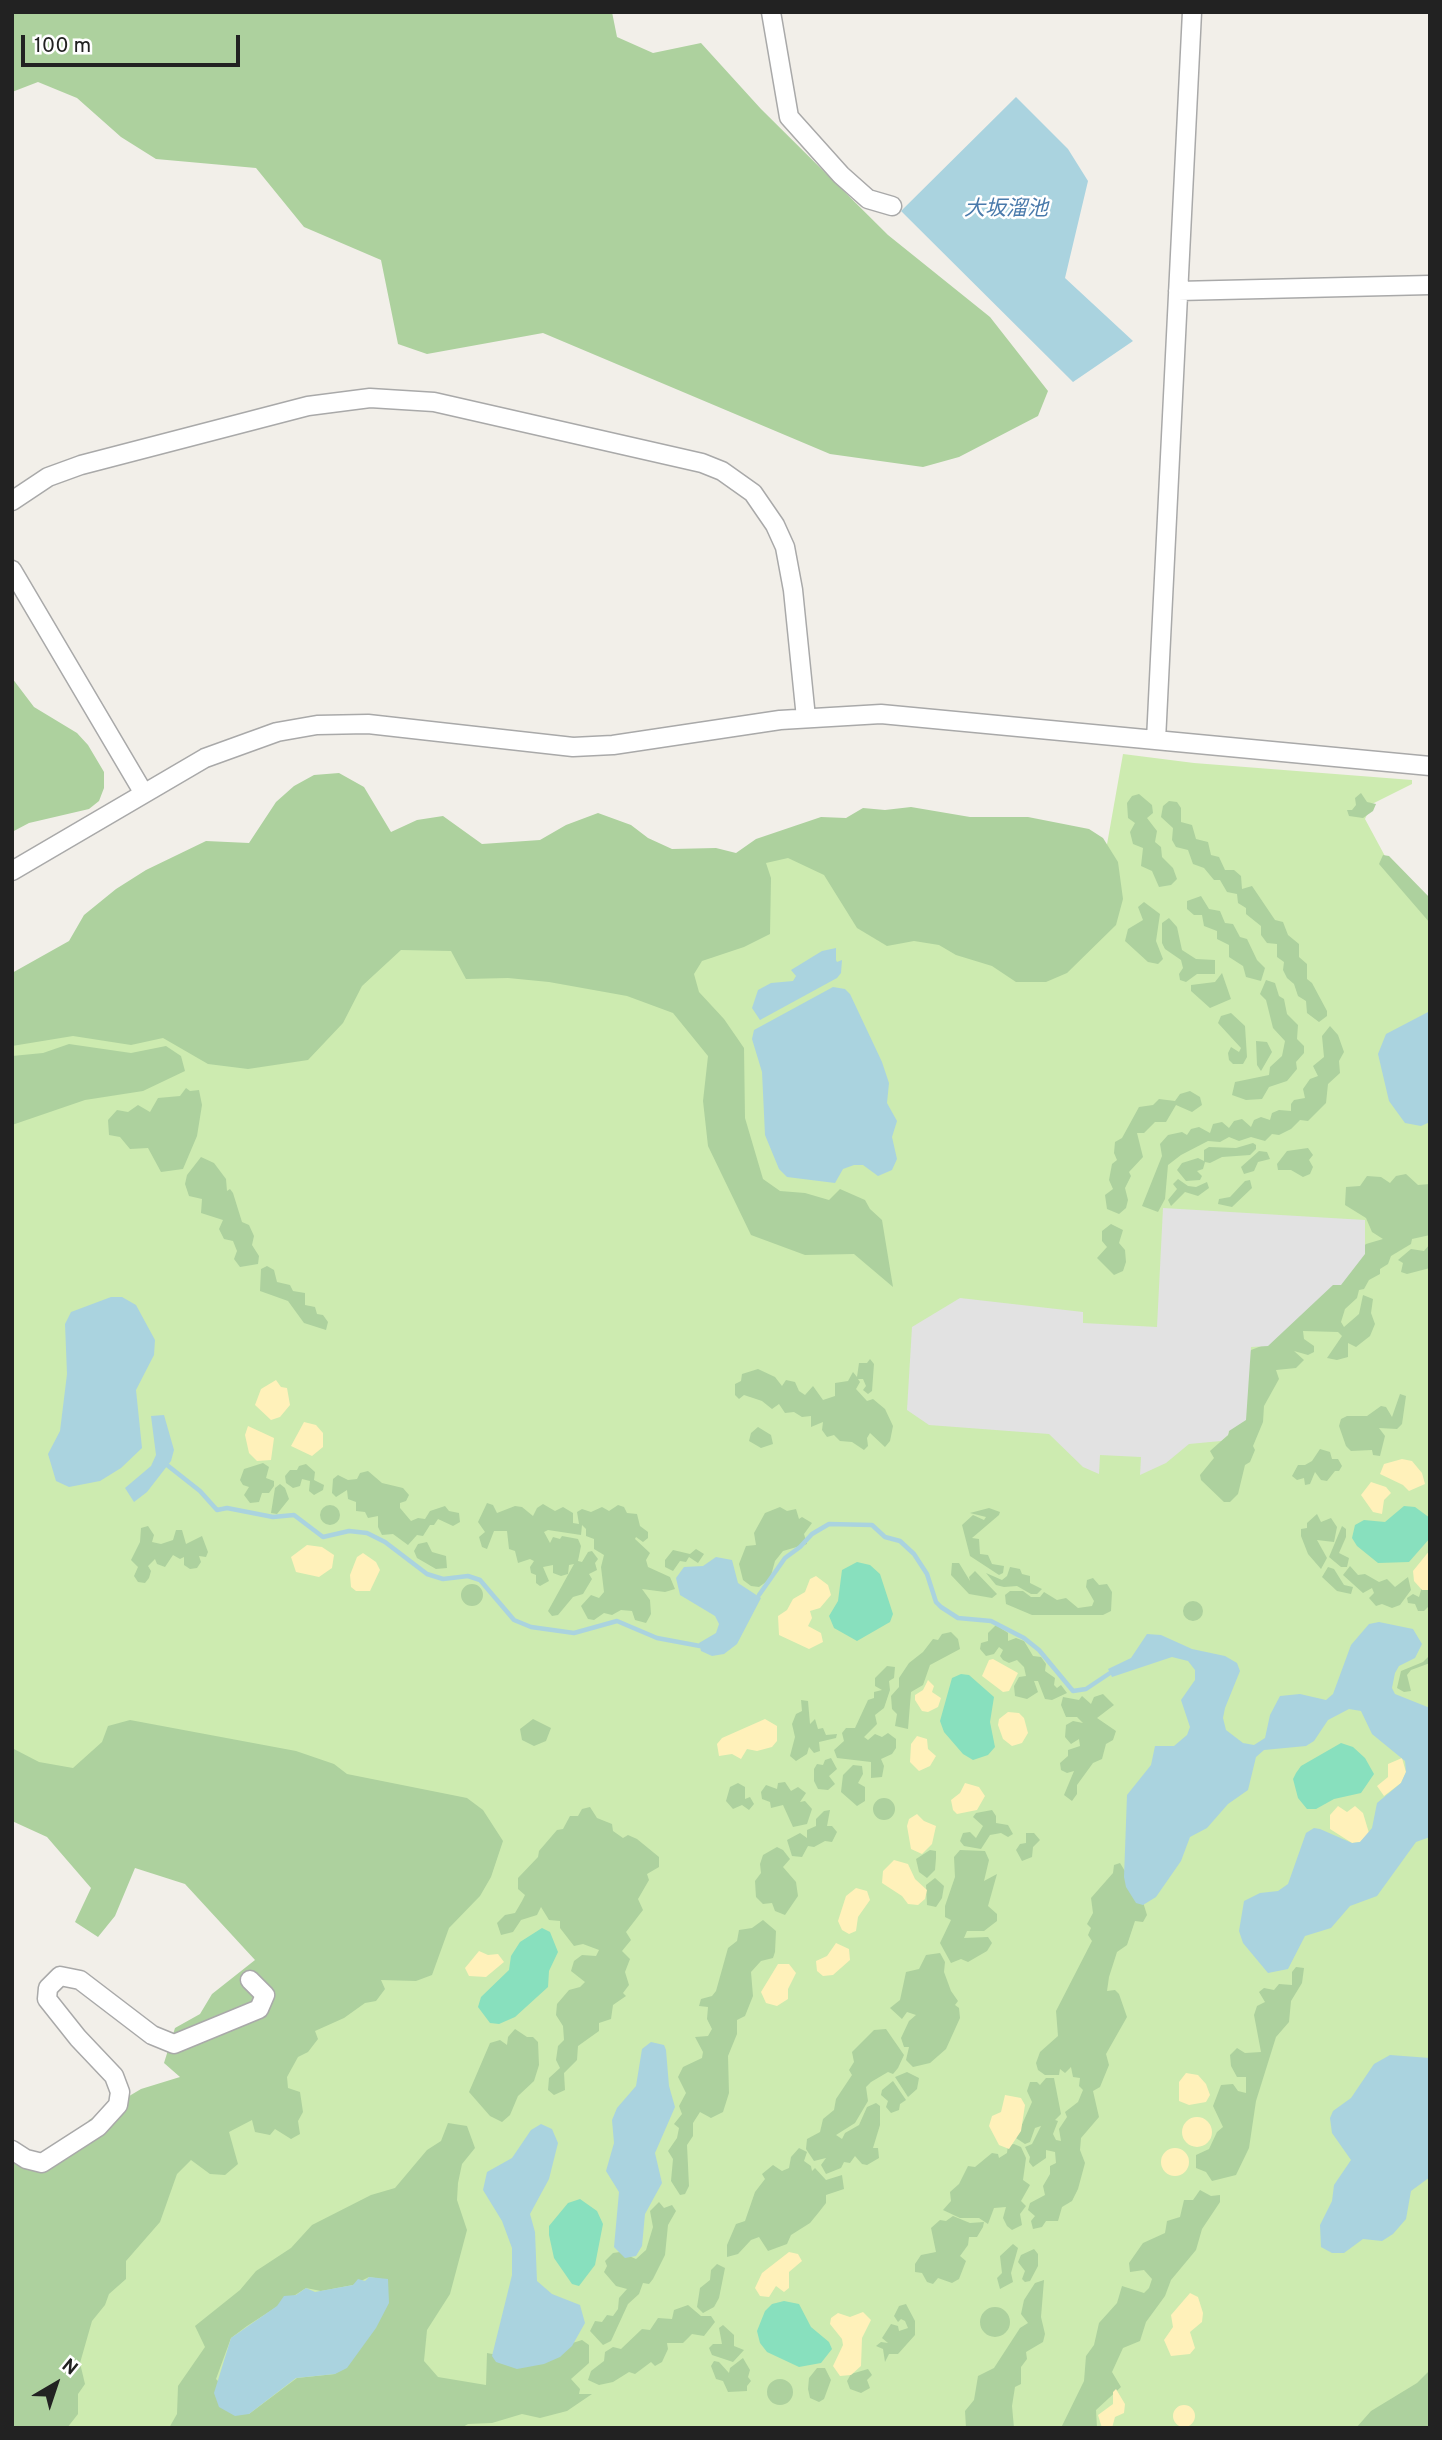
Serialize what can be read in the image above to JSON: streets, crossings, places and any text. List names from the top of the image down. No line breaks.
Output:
{"water":["大坂溜池"],"scale_bar":"100 m","north":"top right"}
